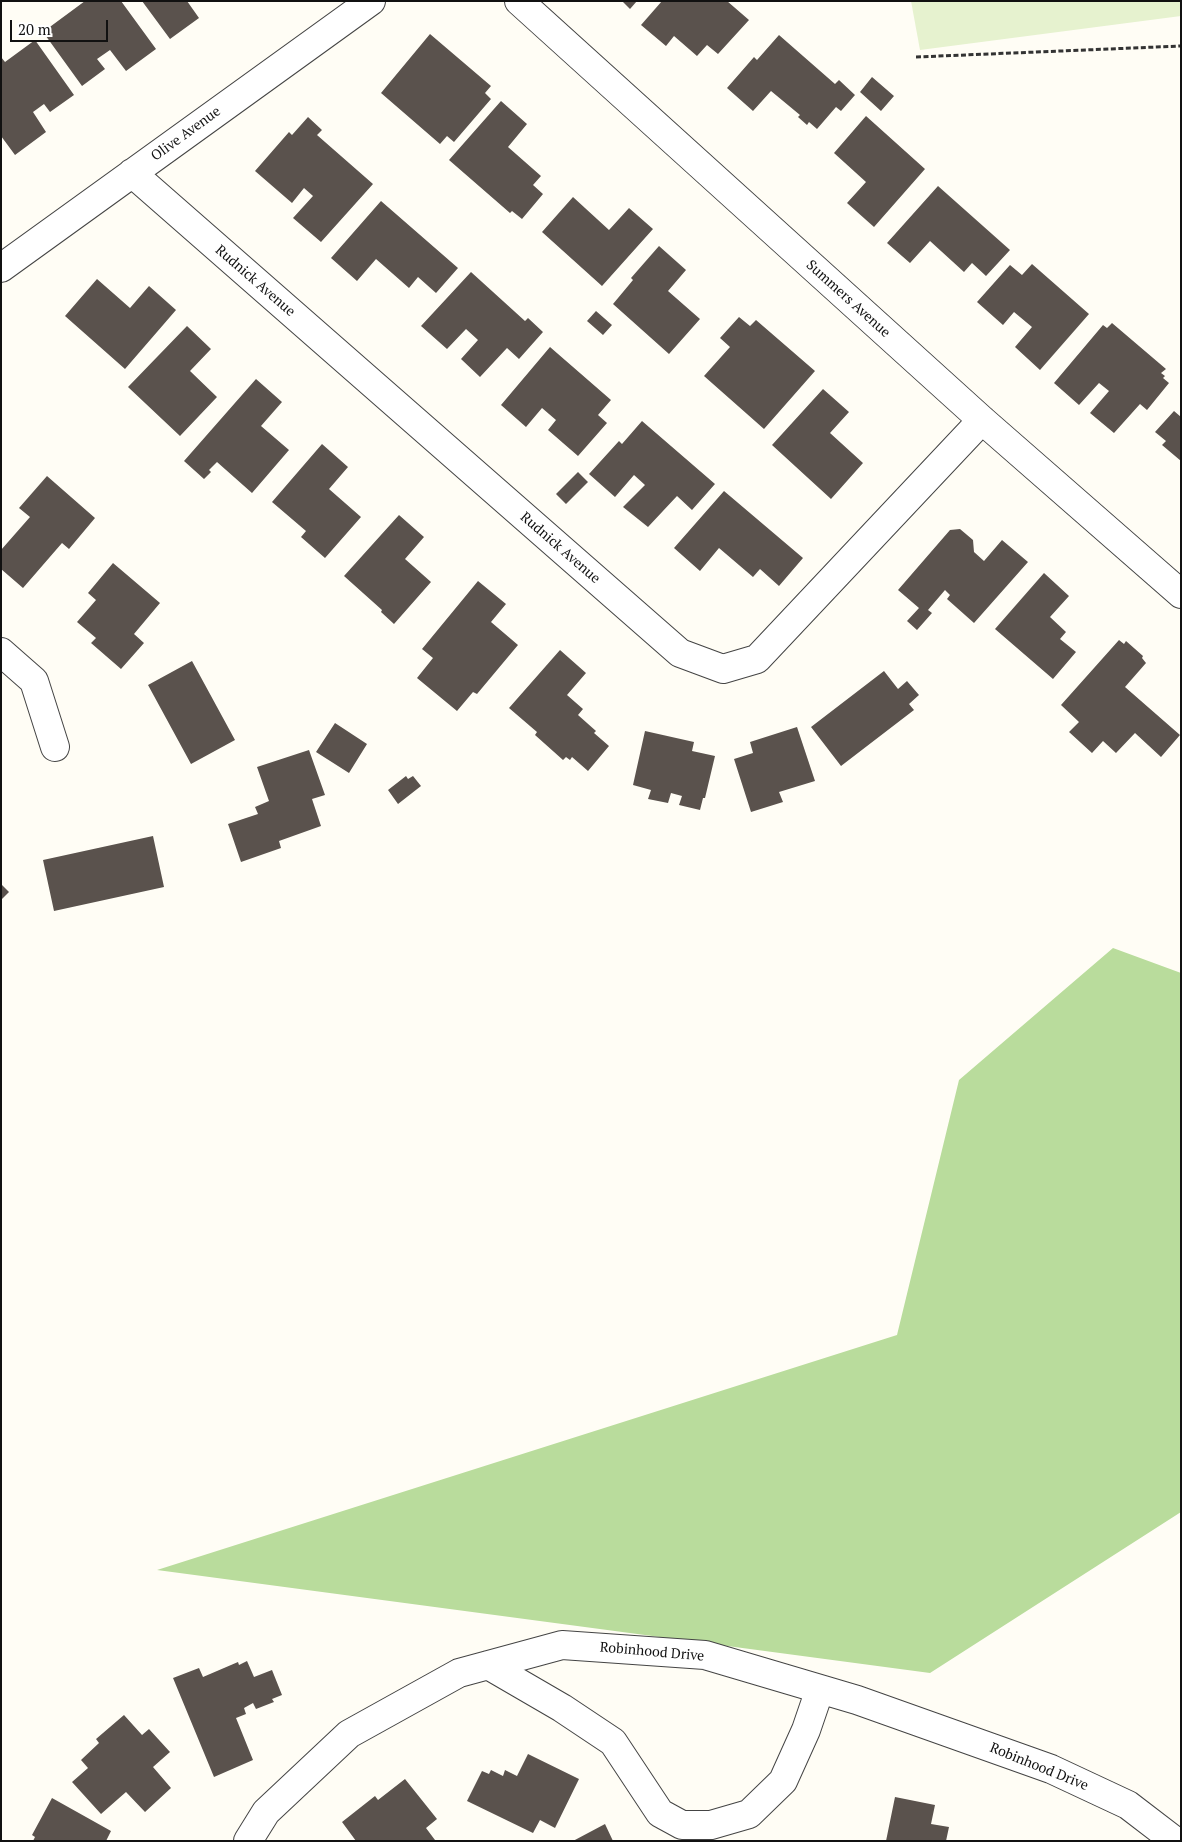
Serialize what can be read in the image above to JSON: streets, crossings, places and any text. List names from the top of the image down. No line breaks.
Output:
{"streets":{"street":["Olive Avenue","Rudnick Avenue","Summers Avenue","Robinhood Drive"]},"crossings":[["Olive Avenue","Rudnick Avenue"],["Rudnick Avenue","Summers Avenue"]],"scale_bar":"20 m"}
